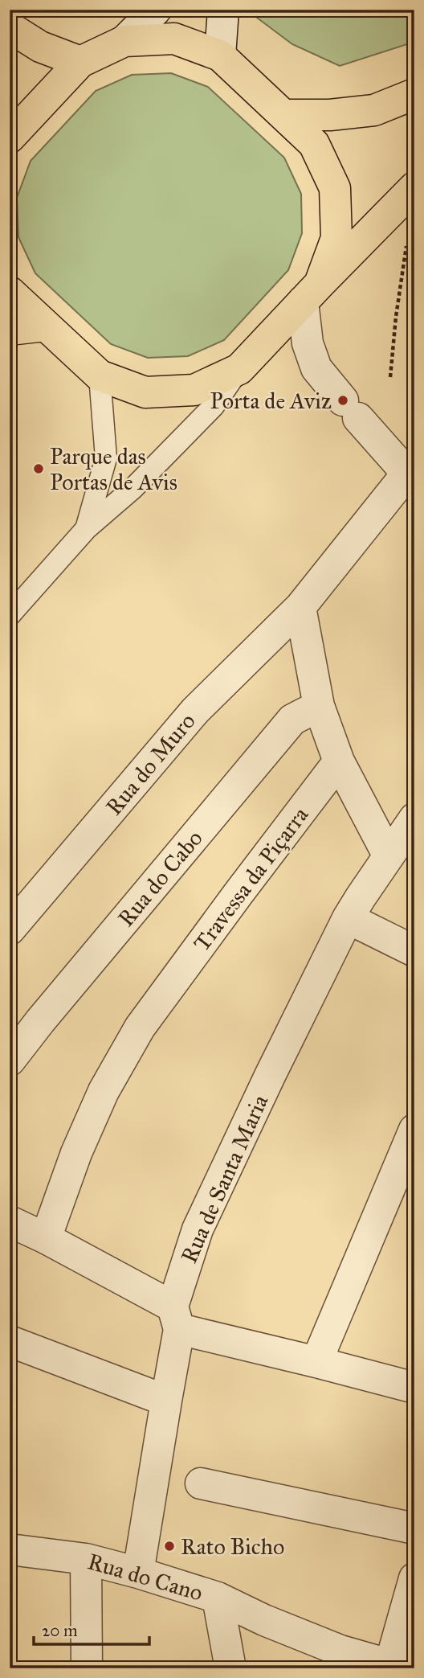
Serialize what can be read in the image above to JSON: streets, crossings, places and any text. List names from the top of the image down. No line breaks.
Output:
{"streets":{"street":["Rua do Muro","Rua do Cabo","Travessa da Piçarra","Rua de Santa Maria","Rua do Cano"]},"crossings":[["Rua de Santa Maria","Rua do Cano"]],"places":["Porta de Aviz","Parque das Portas de Avis","Rato Bicho"],"scale_bar":"20 m"}
